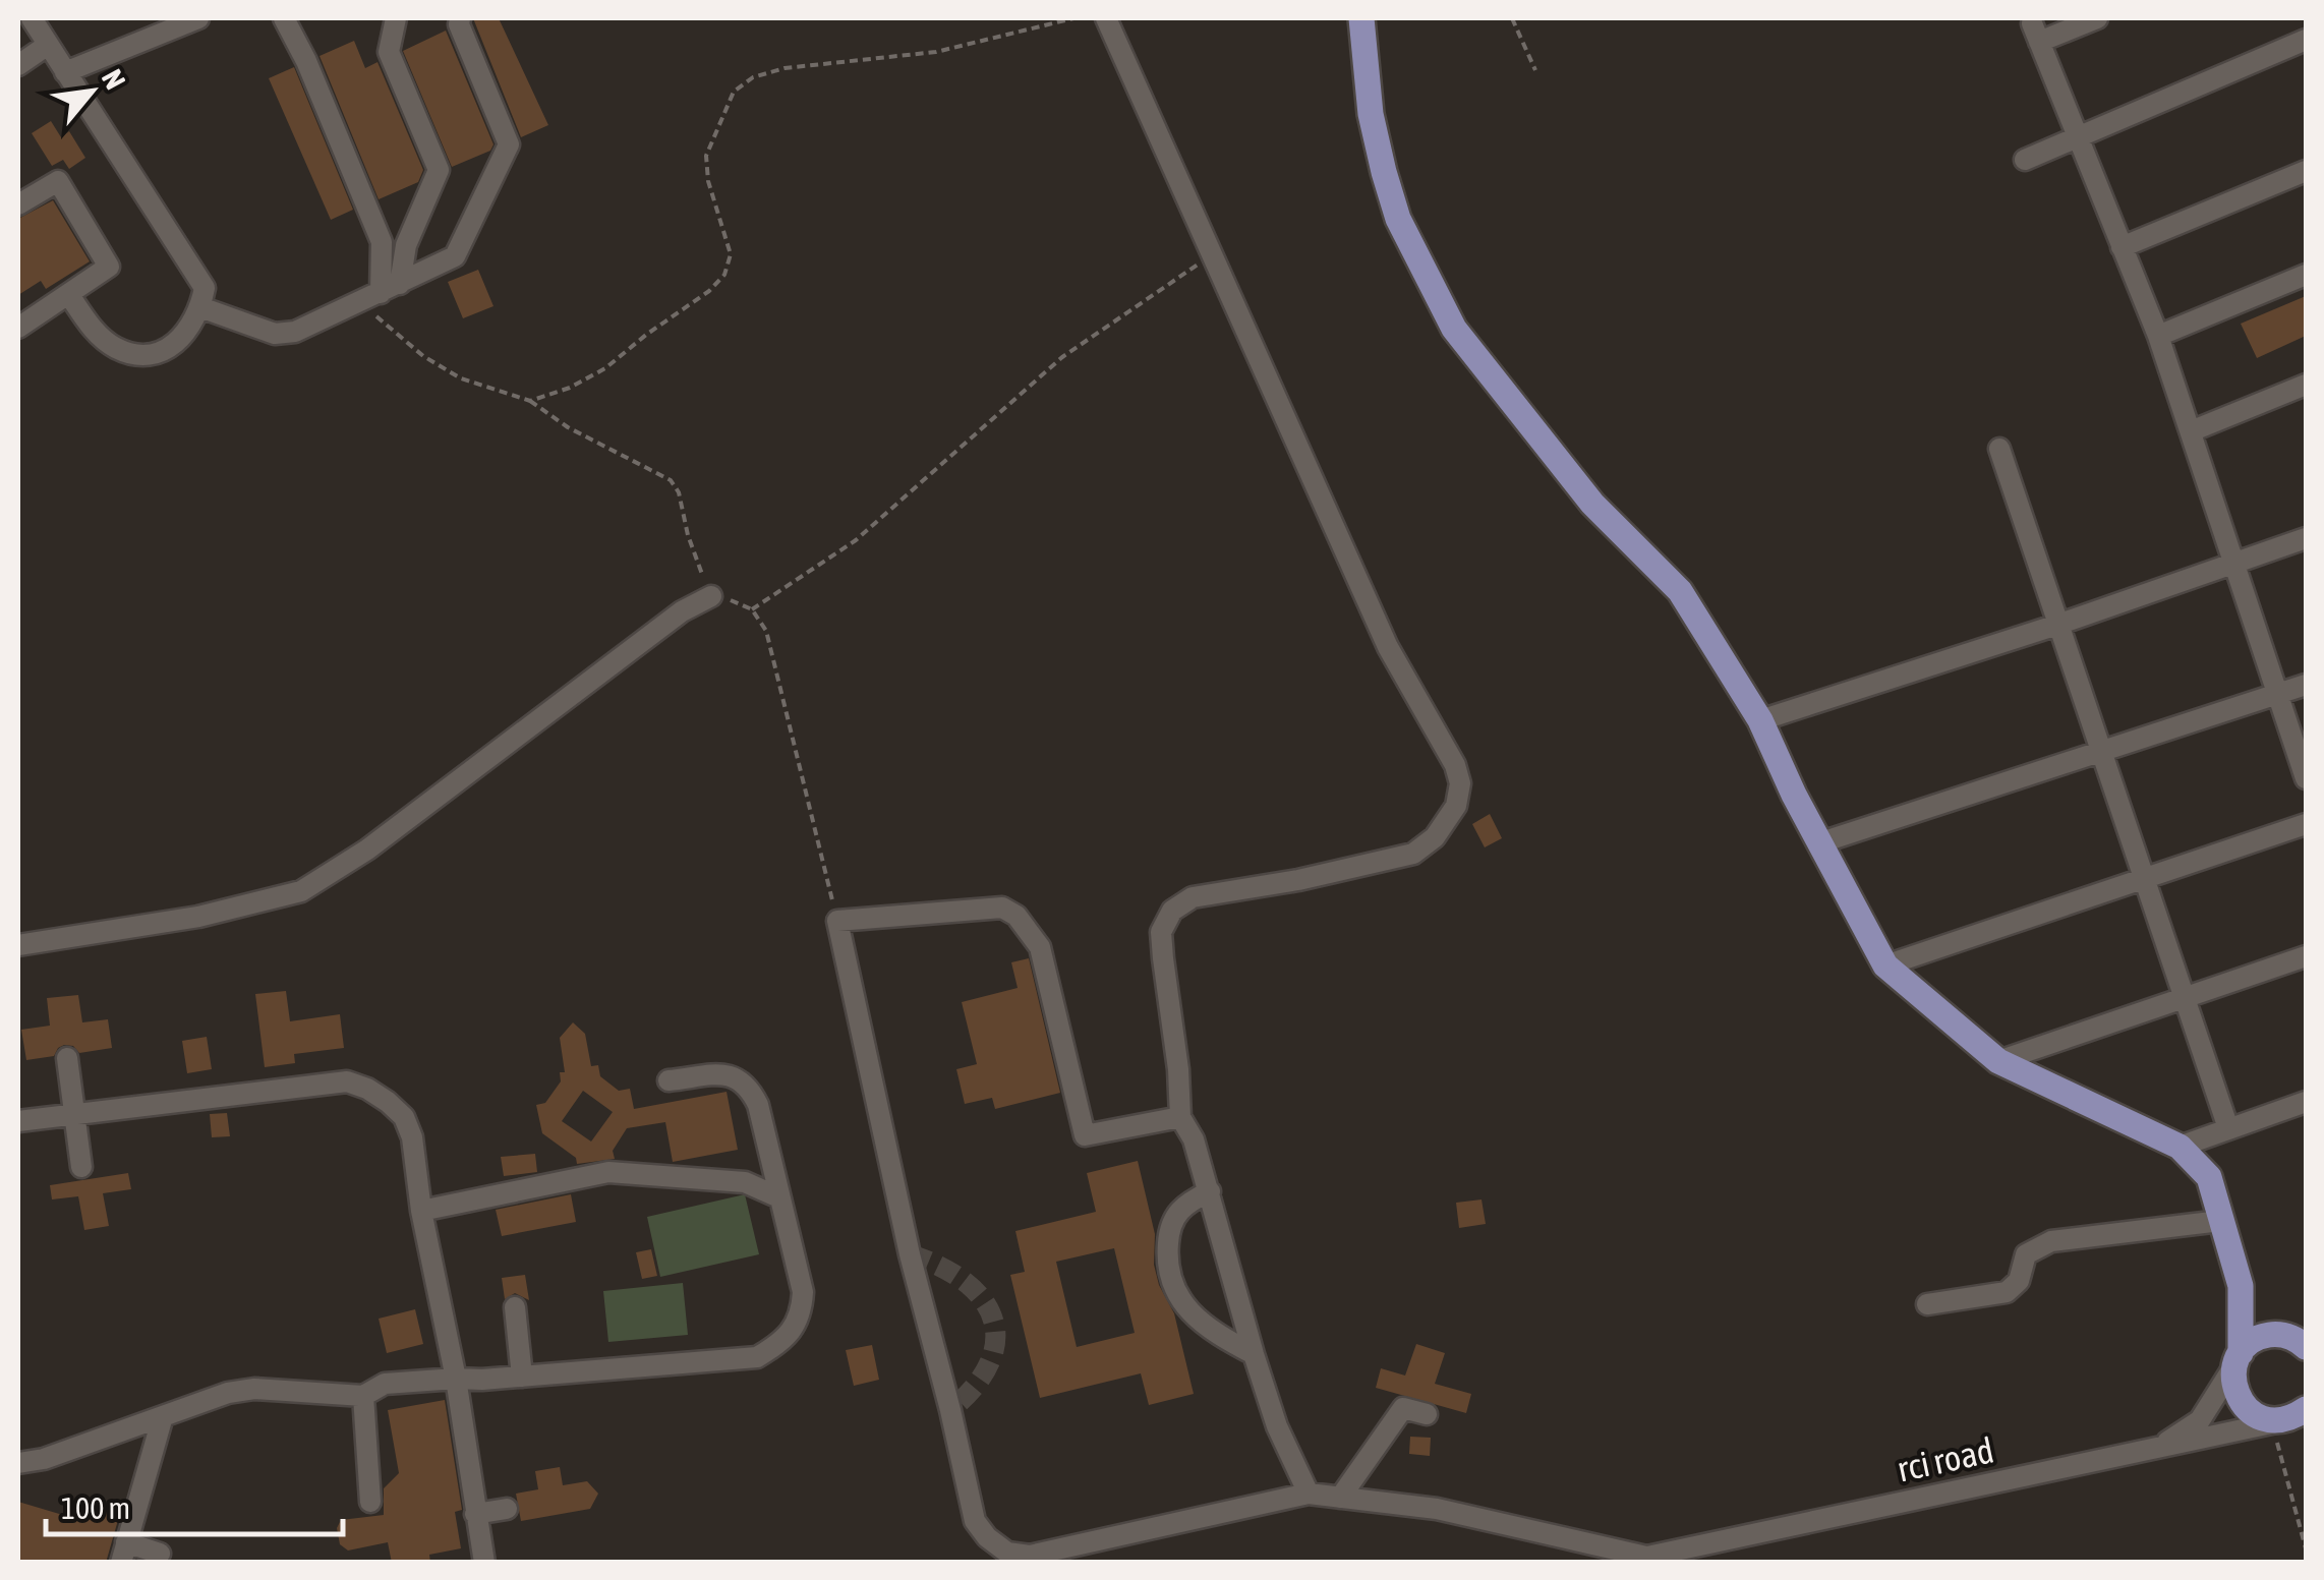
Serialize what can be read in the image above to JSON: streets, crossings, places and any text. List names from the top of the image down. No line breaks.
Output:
{"streets":{"street":["rci road"]},"scale_bar":"100 m","north":"top right"}
